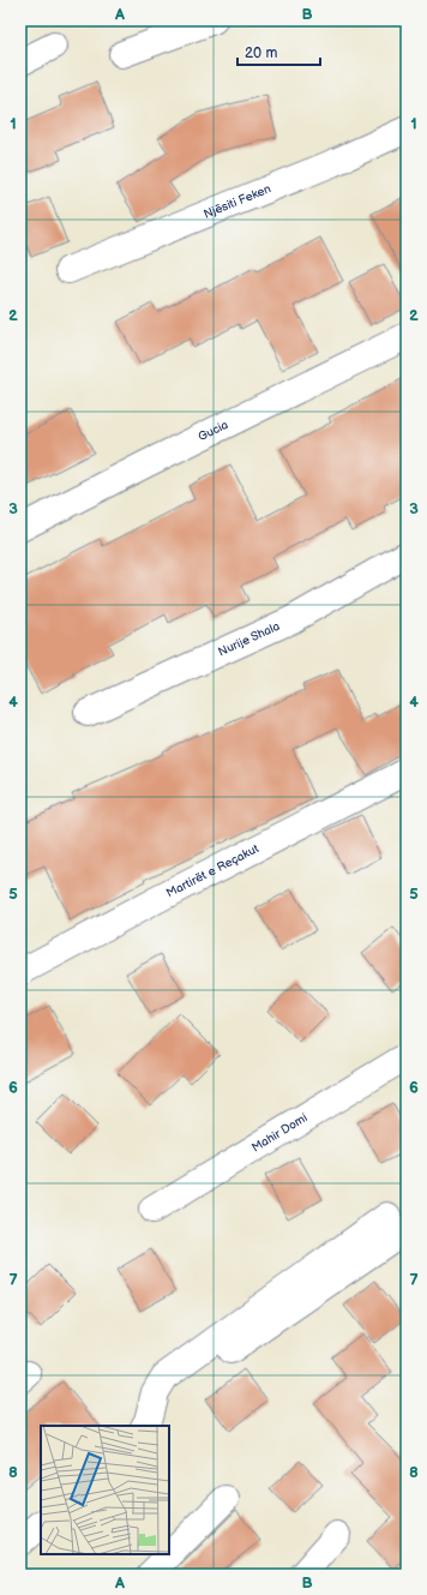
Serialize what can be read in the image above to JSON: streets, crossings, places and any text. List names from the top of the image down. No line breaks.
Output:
{"streets":{"street":["Njësiti Feken","Gucia","Nurije Shala","Martirët e Reçakut","Mahir Domi"]},"scale_bar":"20 m","grid":{"columns":["A","B"],"rows":["1","2","3","4","5","6","7","8"]}}
